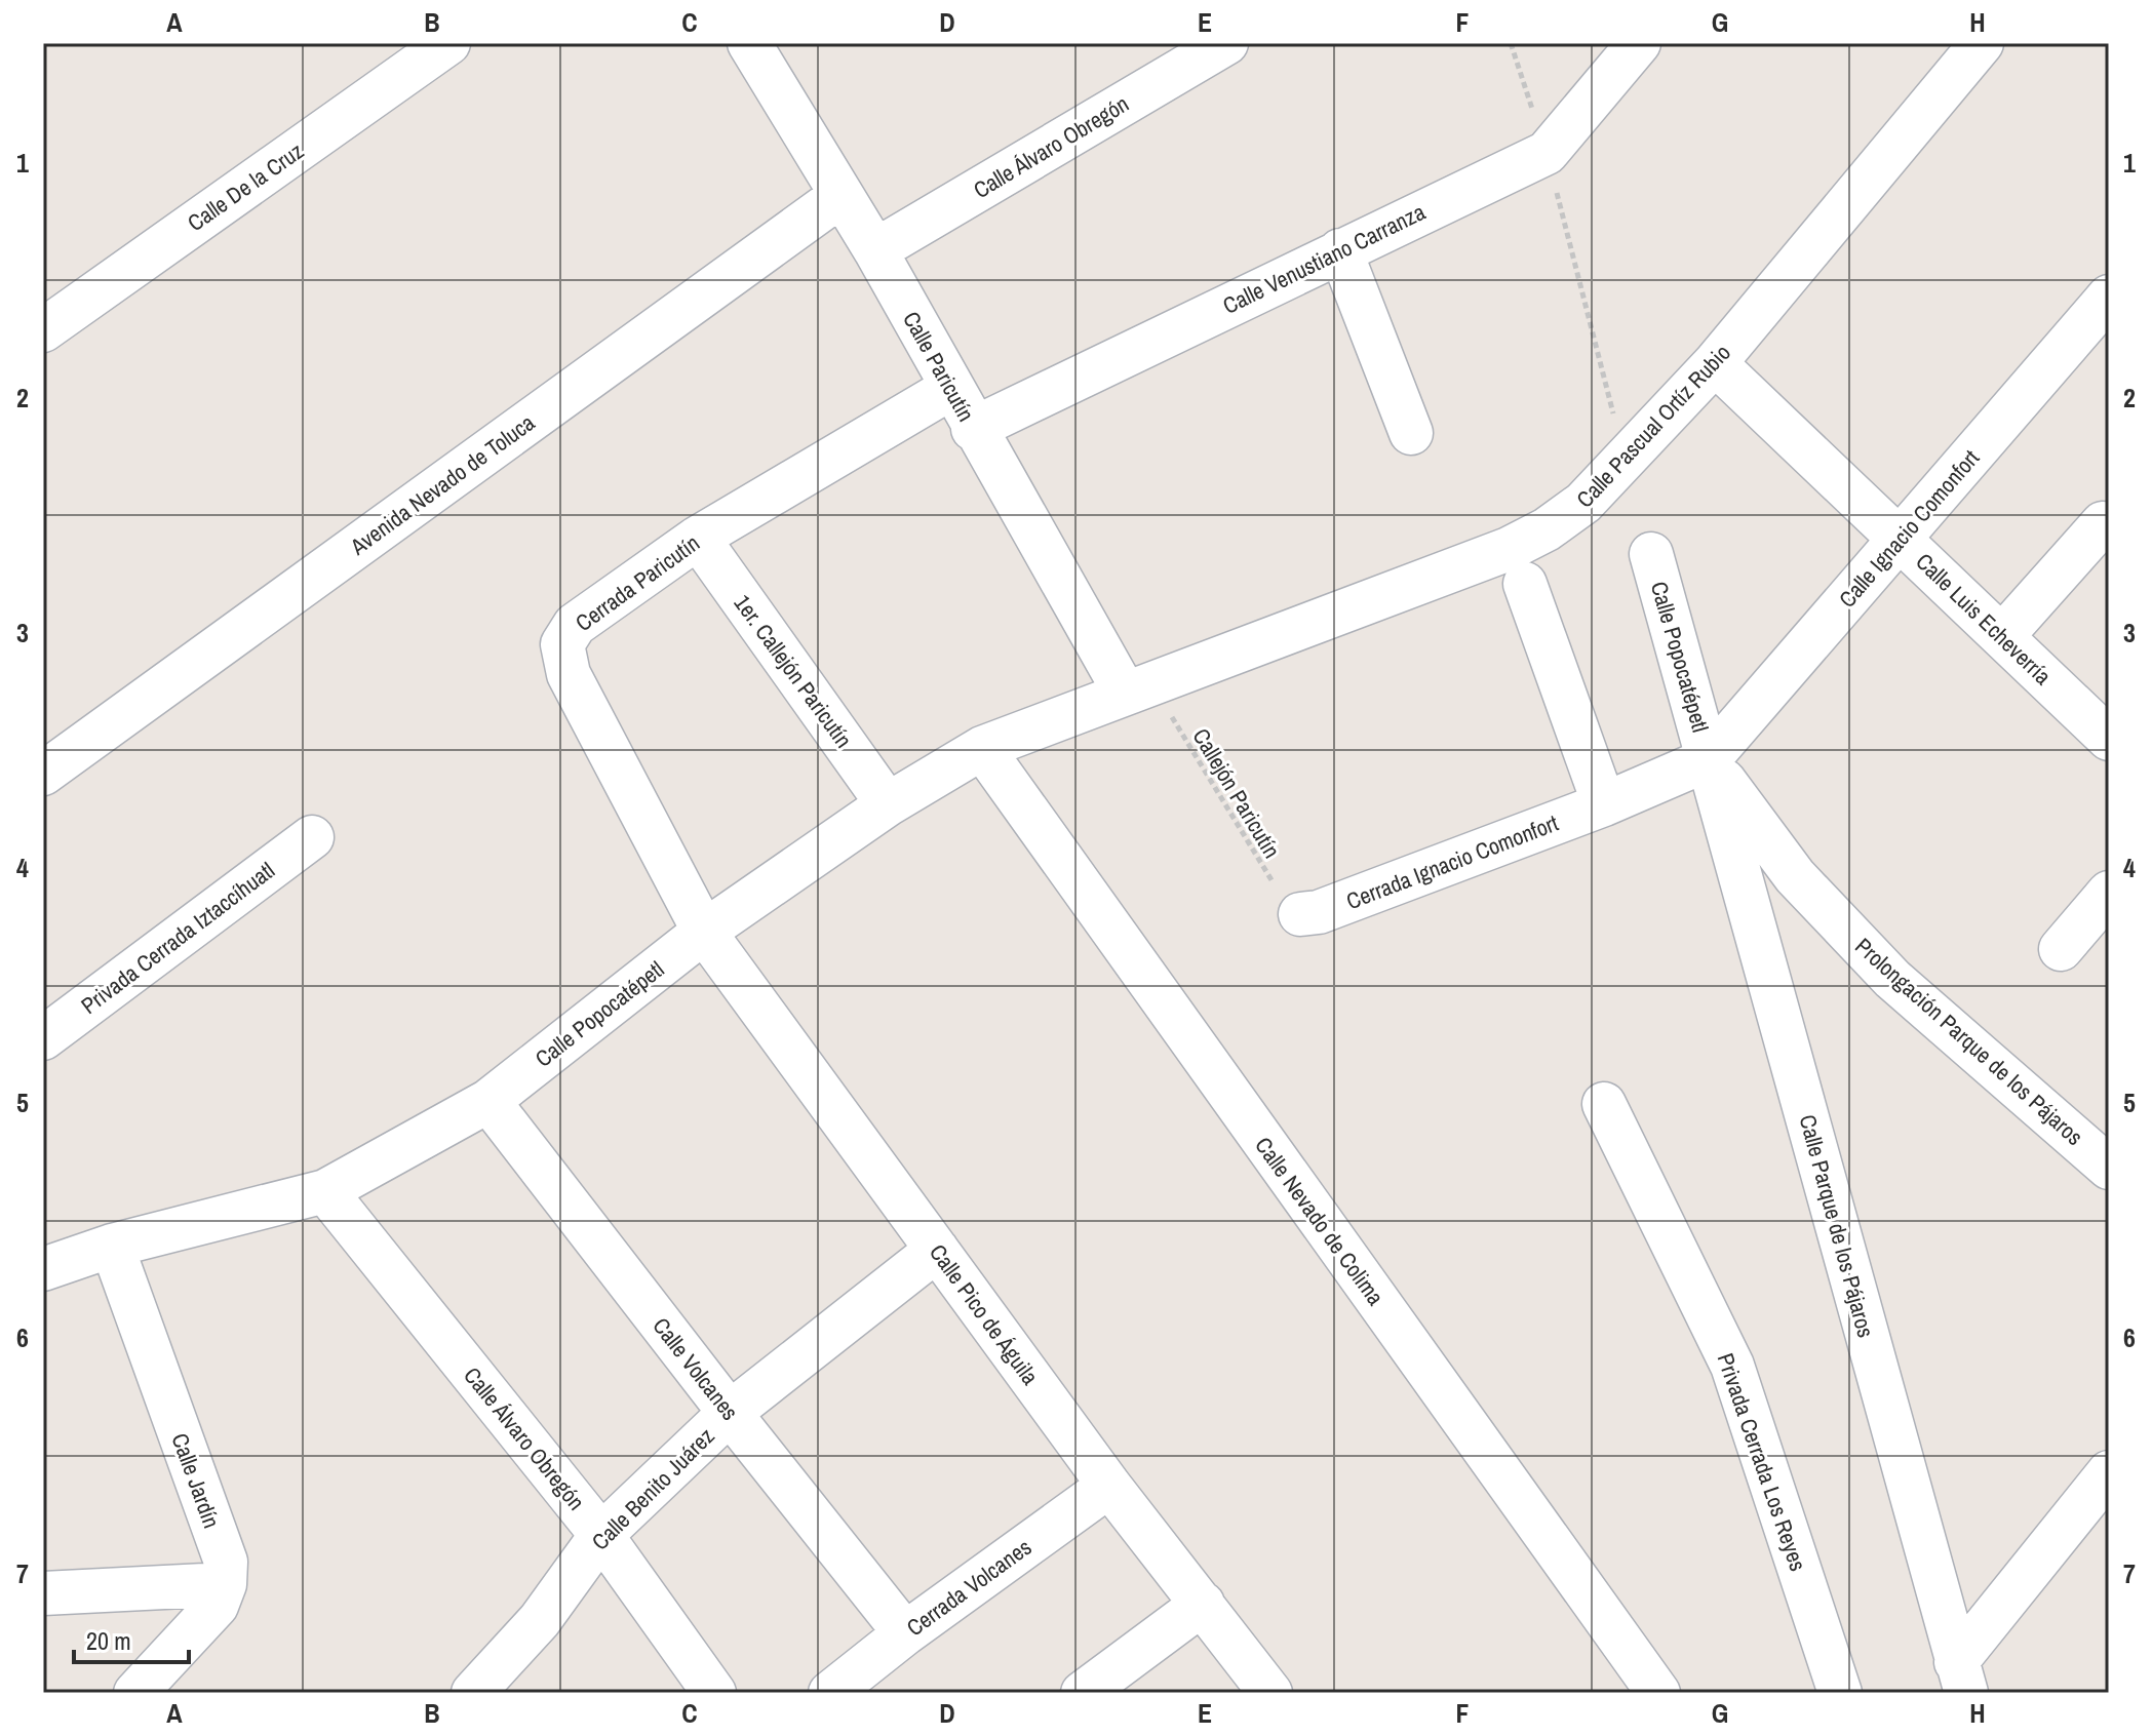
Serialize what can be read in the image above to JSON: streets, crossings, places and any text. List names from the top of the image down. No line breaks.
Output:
{"streets":{"street":["Calle Álvaro Obregón","Calle De la Cruz","Calle Venustiano Carranza","Calle Paricutín","Calle Pascual Ortíz Rubio","Avenida Nevado de Toluca","Calle Ignacio Comonfort","Cerrada Paricutín","Calle Luis Echeverría","Calle Popocatépetl","1er. Callejón Paricutín","Cerrada Ignacio Comonfort","Privada Cerrada Iztaccíhuatl","Prolongación Parque de los Pájaros","Calle Nevado de Colima","Calle Parque de los Pájaros","Calle Pico de Águila","Calle Volcanes","Privada Cerrada Los Reyes","Calle Jardín","Calle Benito Juárez","Cerrada Volcanes"],"path":["Callejón Paricutín"]},"crossings":[["Calle Álvaro Obregón","Calle Paricutín"],["Calle Álvaro Obregón","Calle Popocatépetl"],["Calle Álvaro Obregón","Calle Benito Juárez"],["Calle Venustiano Carranza","Calle Paricutín"],["Calle Paricutín","Calle Pascual Ortíz Rubio"],["Calle Paricutín","Avenida Nevado de Toluca"],["Calle Paricutín","Cerrada Paricutín"],["Calle Paricutín","Calle Popocatépetl"],["Calle Paricutín","Callejón Paricutín"],["Calle Pascual Ortíz Rubio","Calle Luis Echeverría"],["Calle Pascual Ortíz Rubio","Calle Popocatépetl"],["Calle Pascual Ortíz Rubio","Callejón Paricutín"],["Calle Ignacio Comonfort","Calle Luis Echeverría"],["Calle Ignacio Comonfort","Calle Popocatépetl"],["Calle Ignacio Comonfort","Cerrada Ignacio Comonfort"],["Calle Ignacio Comonfort","Prolongación Parque de los Pájaros"],["Calle Ignacio Comonfort","Calle Parque de los Pájaros"],["Cerrada Paricutín","Calle Popocatépetl"],["Cerrada Paricutín","1er. Callejón Paricutín"],["Cerrada Paricutín","Calle Pico de Águila"],["Calle Popocatépetl","1er. Callejón Paricutín"],["Calle Popocatépetl","Callejón Paricutín"],["Calle Popocatépetl","Cerrada Ignacio Comonfort"],["Calle Popocatépetl","Prolongación Parque de los Pájaros"],["Calle Popocatépetl","Calle Nevado de Colima"],["Calle Popocatépetl","Calle Parque de los Pájaros"],["Calle Popocatépetl","Calle Pico de Águila"],["Calle Popocatépetl","Calle Volcanes"],["Calle Popocatépetl","Calle Jardín"],["Callejón Paricutín","Cerrada Ignacio Comonfort"],["Cerrada Ignacio Comonfort","Prolongación Parque de los Pájaros"],["Cerrada Ignacio Comonfort","Calle Parque de los Pájaros"],["Prolongación Parque de los Pájaros","Calle Parque de los Pájaros"],["Calle Pico de Águila","Calle Benito Juárez"],["Calle Pico de Águila","Cerrada Volcanes"],["Calle Volcanes","Calle Benito Juárez"],["Calle Volcanes","Cerrada Volcanes"]],"scale_bar":"20 m","grid":{"columns":["A","B","C","D","E","F","G","H"],"rows":["1","2","3","4","5","6","7"]}}
